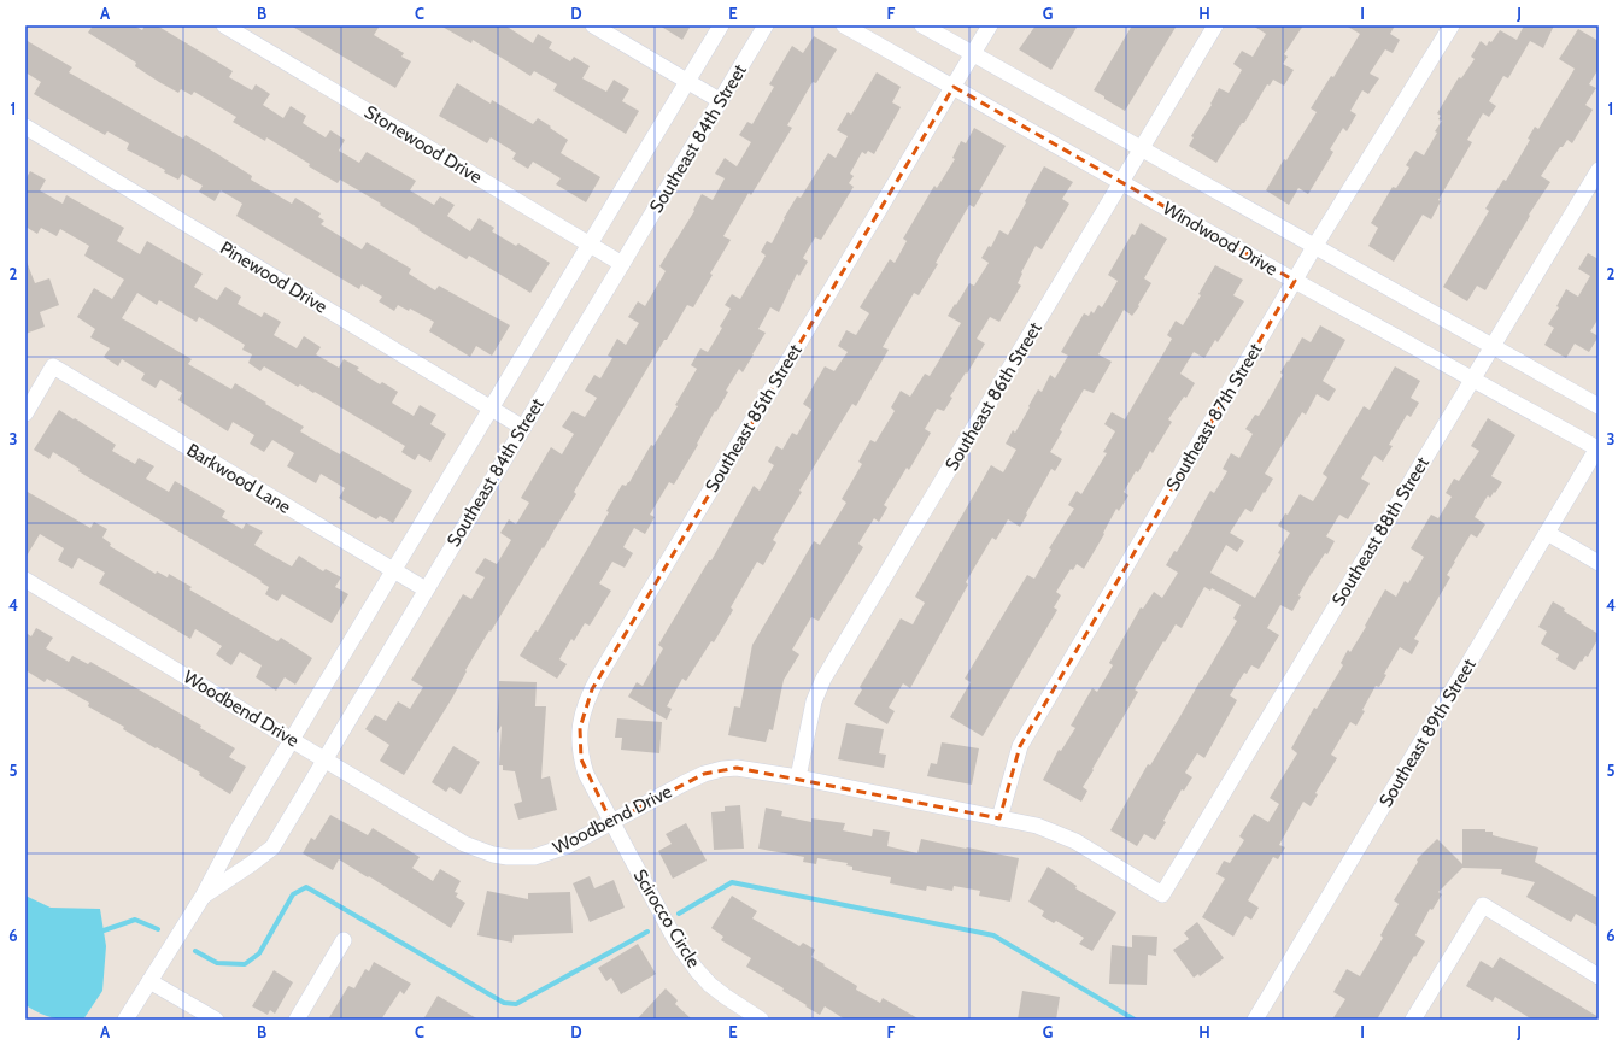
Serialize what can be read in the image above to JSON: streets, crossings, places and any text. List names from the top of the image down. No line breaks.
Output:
{"streets":{"street":["Southeast 84th Street","Stonewood Drive","Windwood Drive","Pinewood Drive","Southeast 86th Street","Southeast 87th Street","Southeast 85th Street","Barkwood Lane","Southeast 88th Street","Woodbend Drive","Southeast 89th Street","Scirocco Circle"]},"crossings":[["Southeast 84th Street","Stonewood Drive"],["Southeast 84th Street","Pinewood Drive"],["Southeast 84th Street","Barkwood Lane"],["Southeast 84th Street","Woodbend Drive"],["Windwood Drive","Southeast 86th Street"],["Windwood Drive","Southeast 87th Street"],["Windwood Drive","Southeast 85th Street"],["Windwood Drive","Southeast 88th Street"],["Windwood Drive","Southeast 89th Street"],["Southeast 86th Street","Woodbend Drive"],["Southeast 87th Street","Woodbend Drive"],["Southeast 85th Street","Woodbend Drive"],["Southeast 85th Street","Scirocco Circle"],["Southeast 88th Street","Woodbend Drive"],["Woodbend Drive","Scirocco Circle"]],"grid":{"columns":["A","B","C","D","E","F","G","H","I","J"],"rows":["1","2","3","4","5","6"]}}
